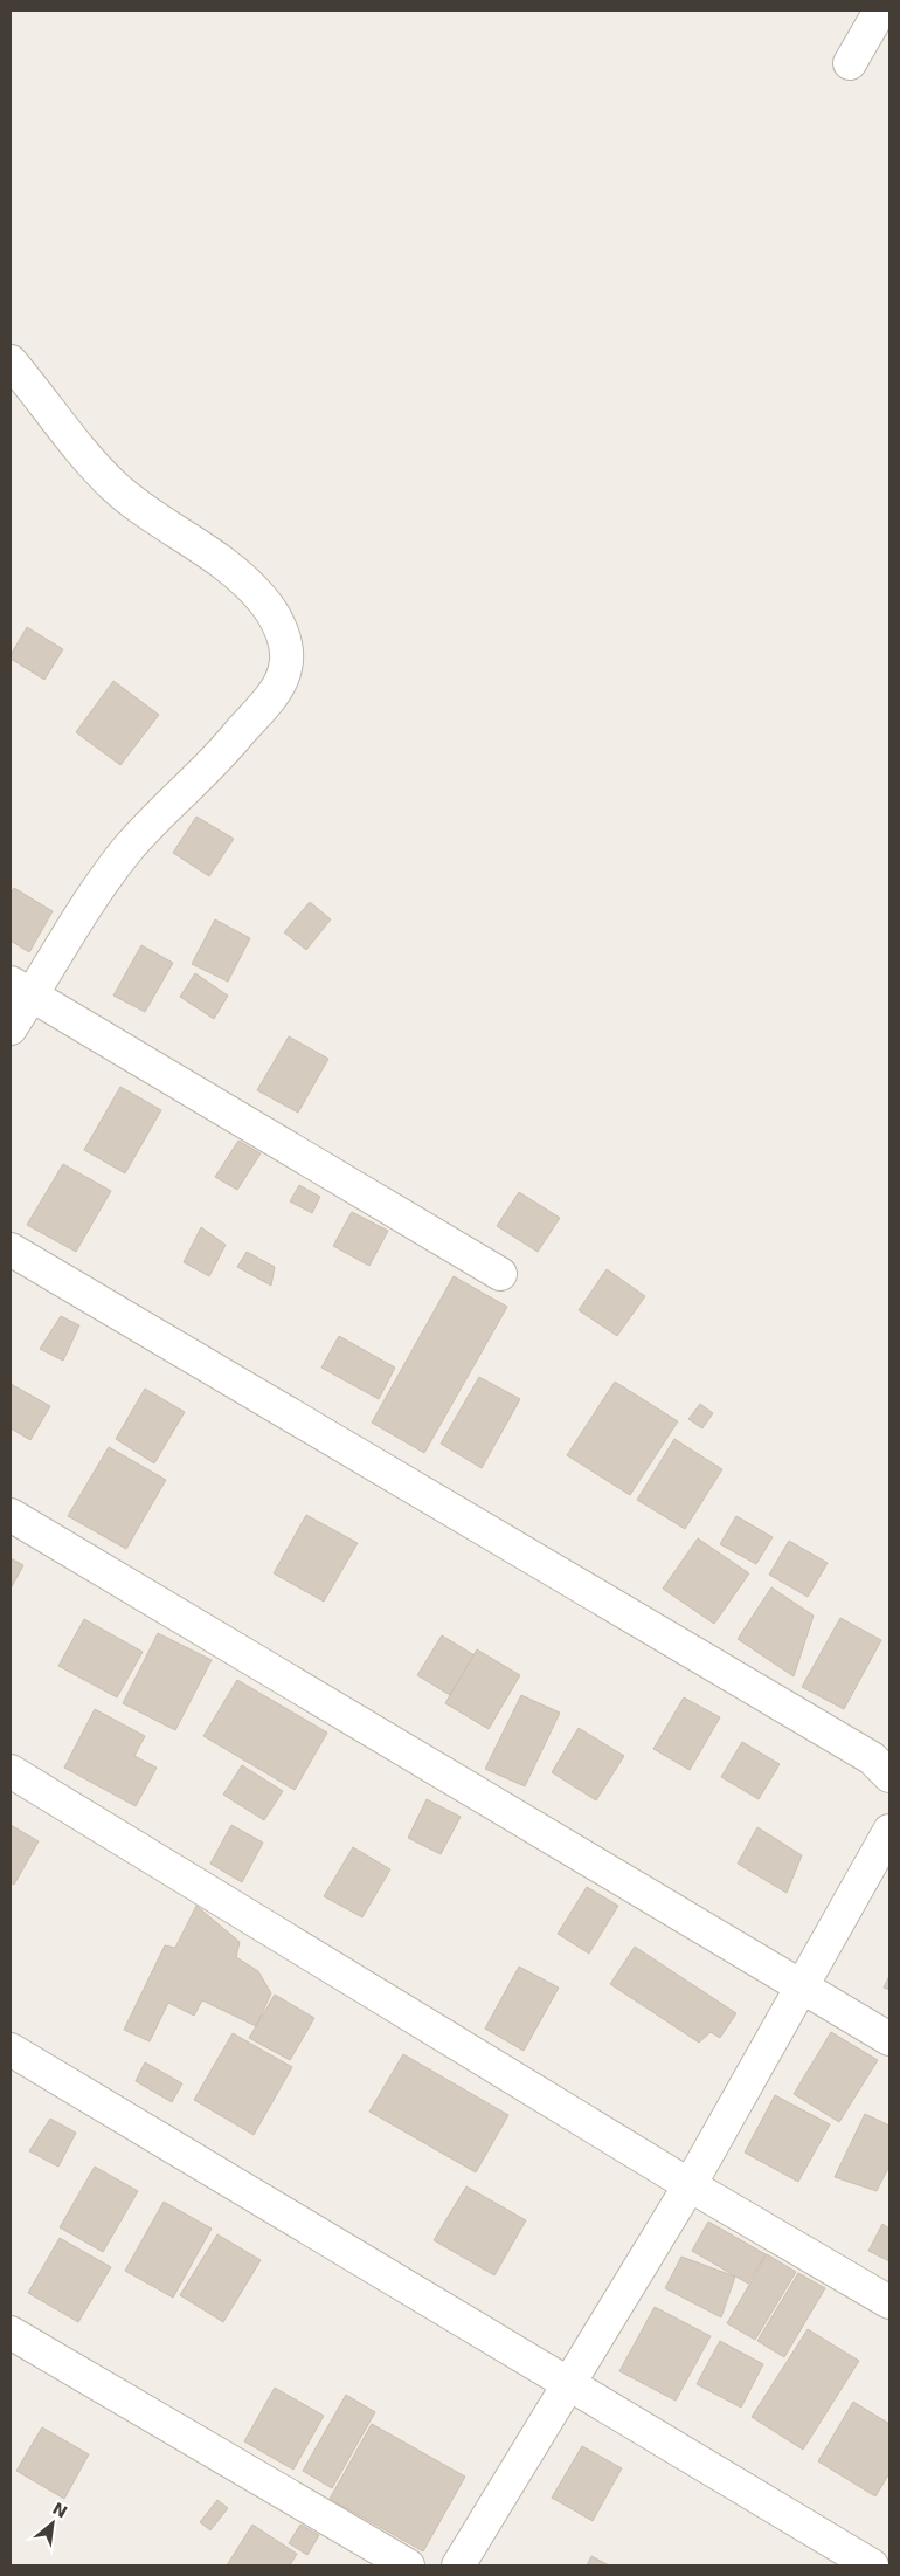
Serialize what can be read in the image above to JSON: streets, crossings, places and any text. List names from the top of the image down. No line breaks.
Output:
{"north":"top right"}
